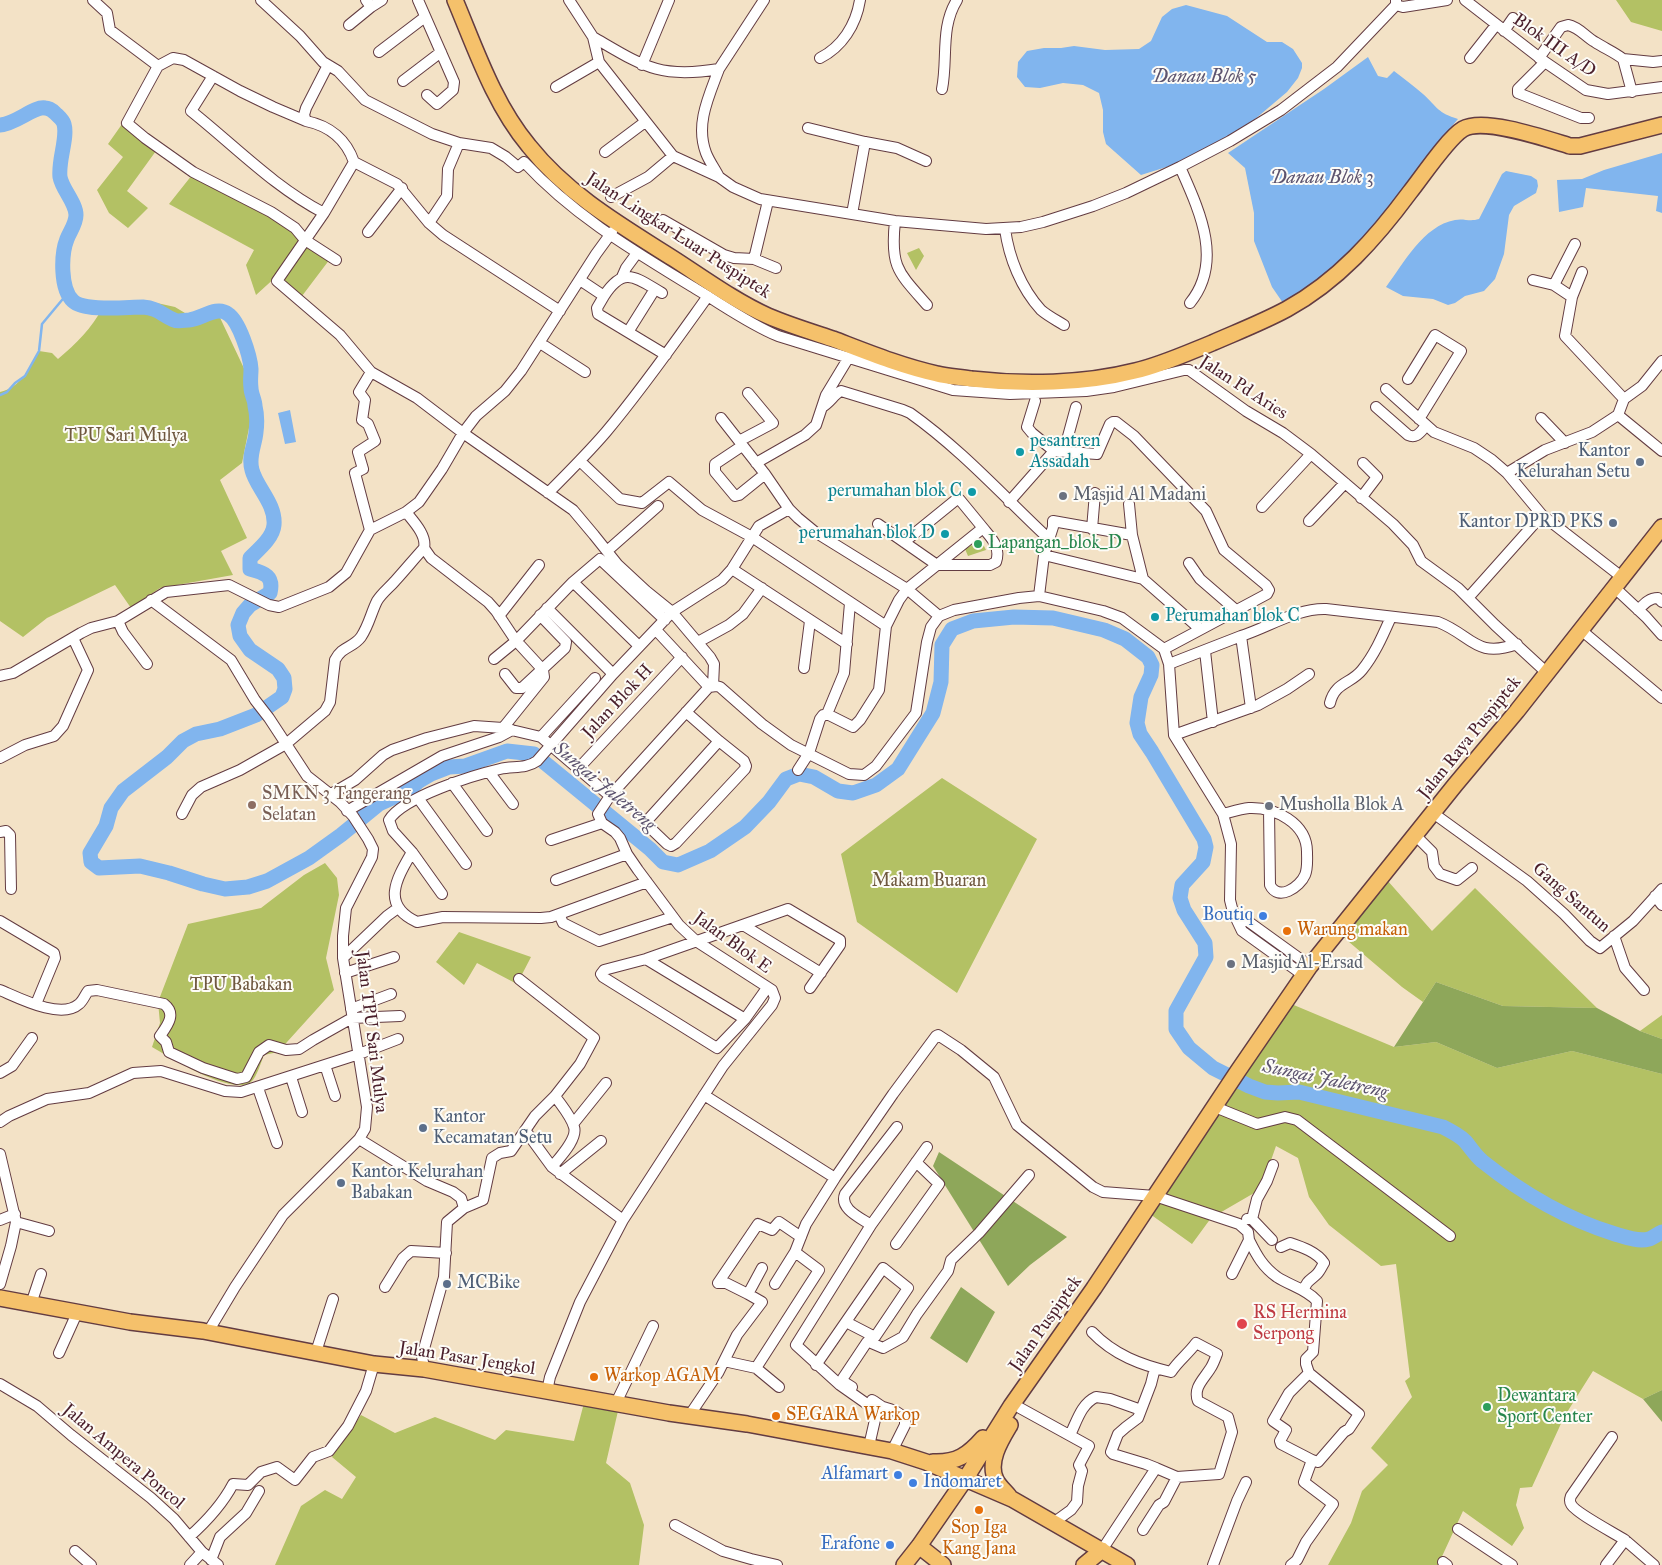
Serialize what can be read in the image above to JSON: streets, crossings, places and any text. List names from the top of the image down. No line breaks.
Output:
{"streets":{"main road":["Jalan Lingkar Luar Puspiptek","Jalan Raya Puspiptek","Jalan Puspiptek","Jalan Pasar Jengkol"],"street":["Blok III A/D","Jalan Pd Aries","Jalan Blok H","Gang Santun","Jalan Blok E","Jalan TPU Sari Mulya","Jalan Ampera Poncol"]},"crossings":[["Jalan Lingkar Luar Puspiptek","Jalan Pd Aries"],["Jalan Pd Aries","Jalan Raya Puspiptek"],["Jalan Raya Puspiptek","Gang Santun"],["Jalan Raya Puspiptek","Jalan Puspiptek"],["Jalan TPU Sari Mulya","Jalan Pasar Jengkol"],["Jalan Puspiptek","Jalan Pasar Jengkol"]],"water":["Danau Blok 5","Danau Blok 3","Sungai Jaletreng"],"parks":["TPU Sari Mulya","Makam Buaran","TPU Babakan"],"places":["pesantren Assadah","Kantor Kelurahan Setu","perumahan blok C","Masjid Al Madani","Kantor DPRD PKS","perumahan blok D","Lapangan_blok_D","Perumahan blok C","SMKN 3 Tangerang Selatan","Musholla Blok A","Boutiq","Warung makan","Masjid Al-Ersad","Kantor Kecamatan Setu","Kantor Kelurahan Babakan","MCBike","RS Hermina Serpong","Warkop AGAM","Dewantara Sport Center","SEGARA Warkop","Alfamart","Indomaret","Sop Iga Kang Jana","Erafone"]}
